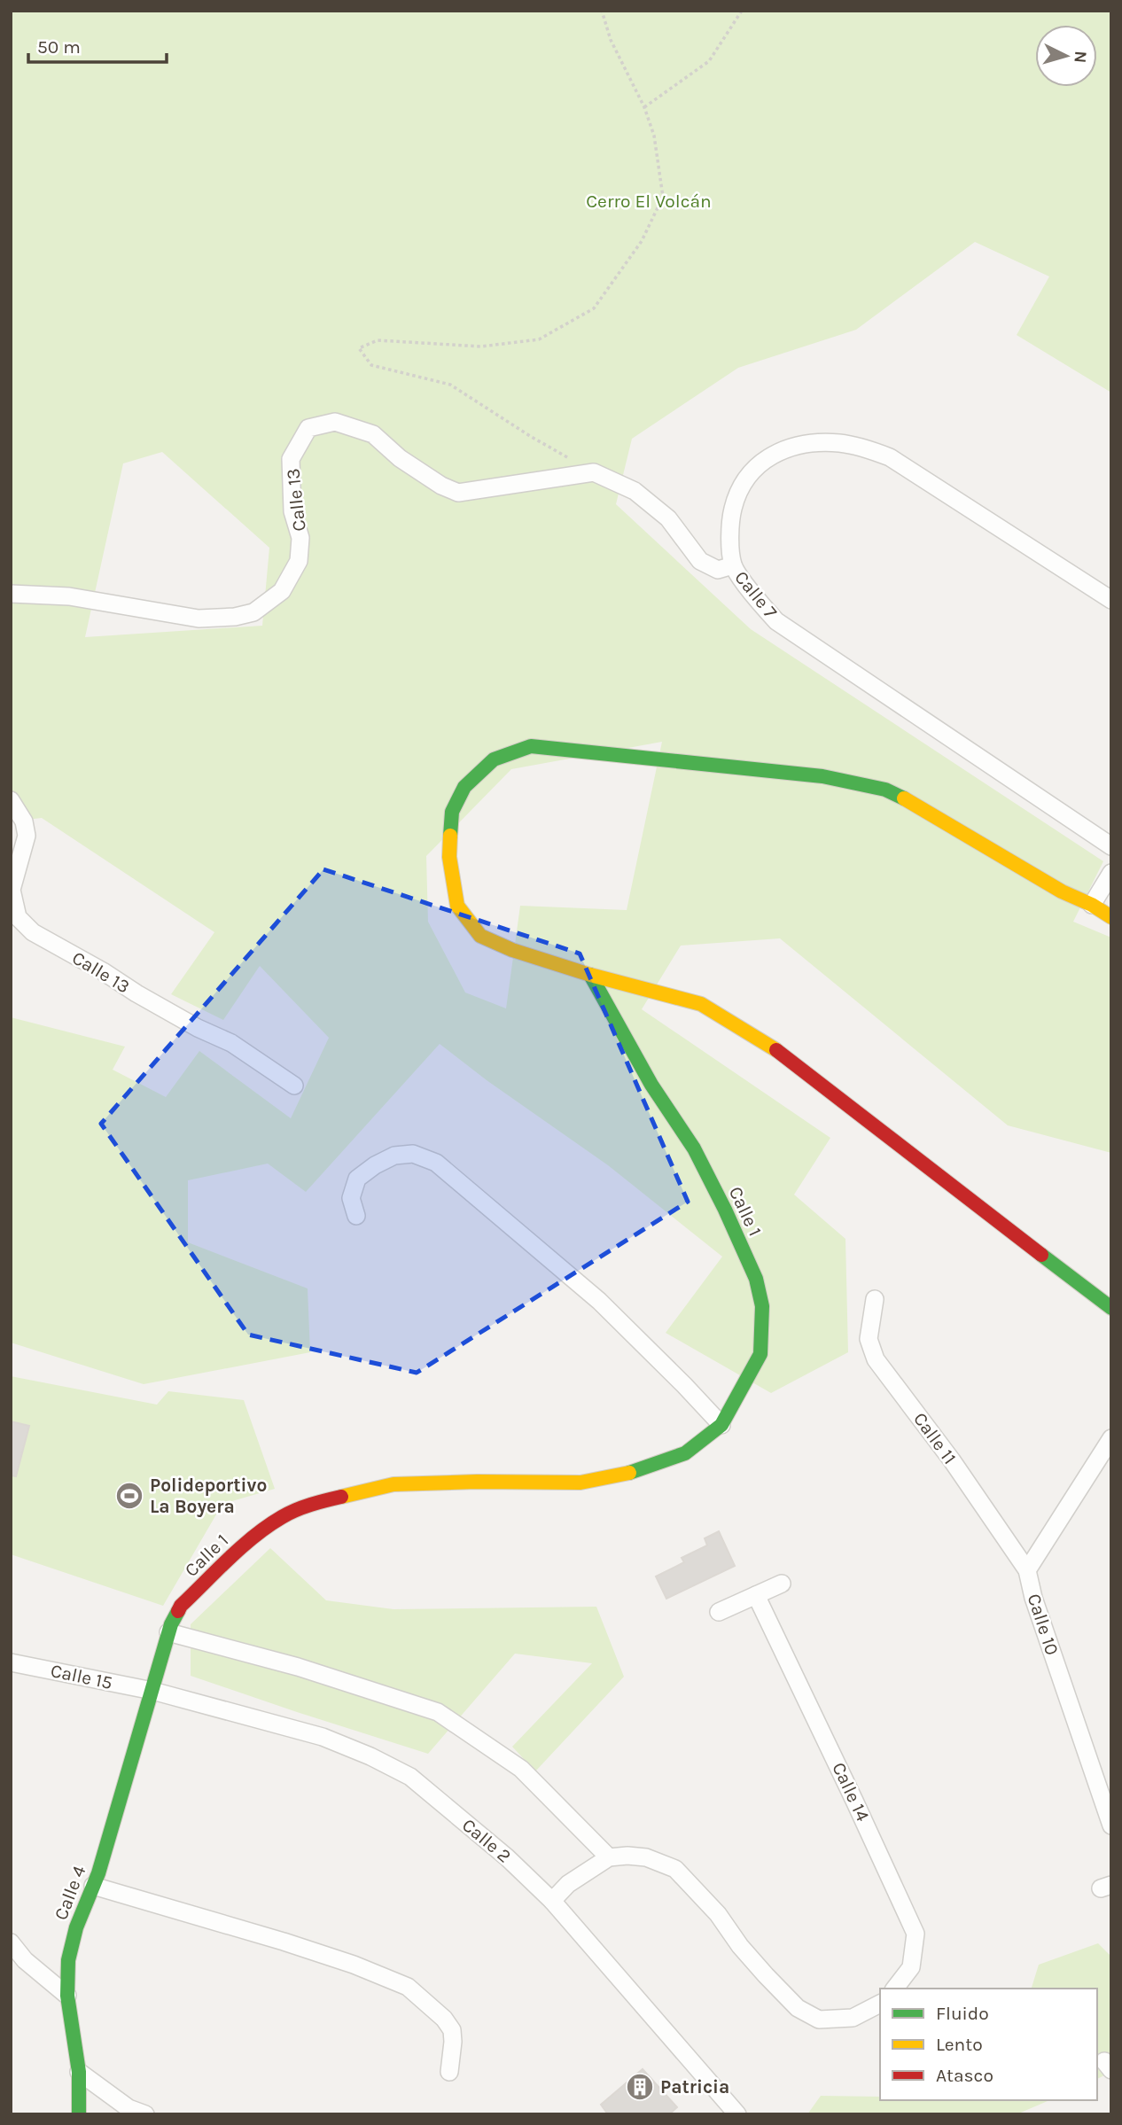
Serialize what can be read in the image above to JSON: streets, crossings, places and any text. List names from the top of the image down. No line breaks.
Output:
{"streets":{"street":["Calle 13","Calle 7","Calle 1","Calle 11","Calle 10","Calle 15","Calle 14","Calle 2","Calle 4"]},"crossings":[["Calle 1","Calle 15"],["Calle 1","Calle 2"],["Calle 1","Calle 4"],["Calle 11","Calle 10"],["Calle 15","Calle 2"],["Calle 15","Calle 4"],["Calle 2","Calle 4"]],"parks":["Cerro El Volcán"],"places":{"sports":["Polideportivo La Boyera"],"building":["Patricia"]},"legend":["Fluido","Lento","Atasco"],"scale_bar":"50 m","north":"right"}
